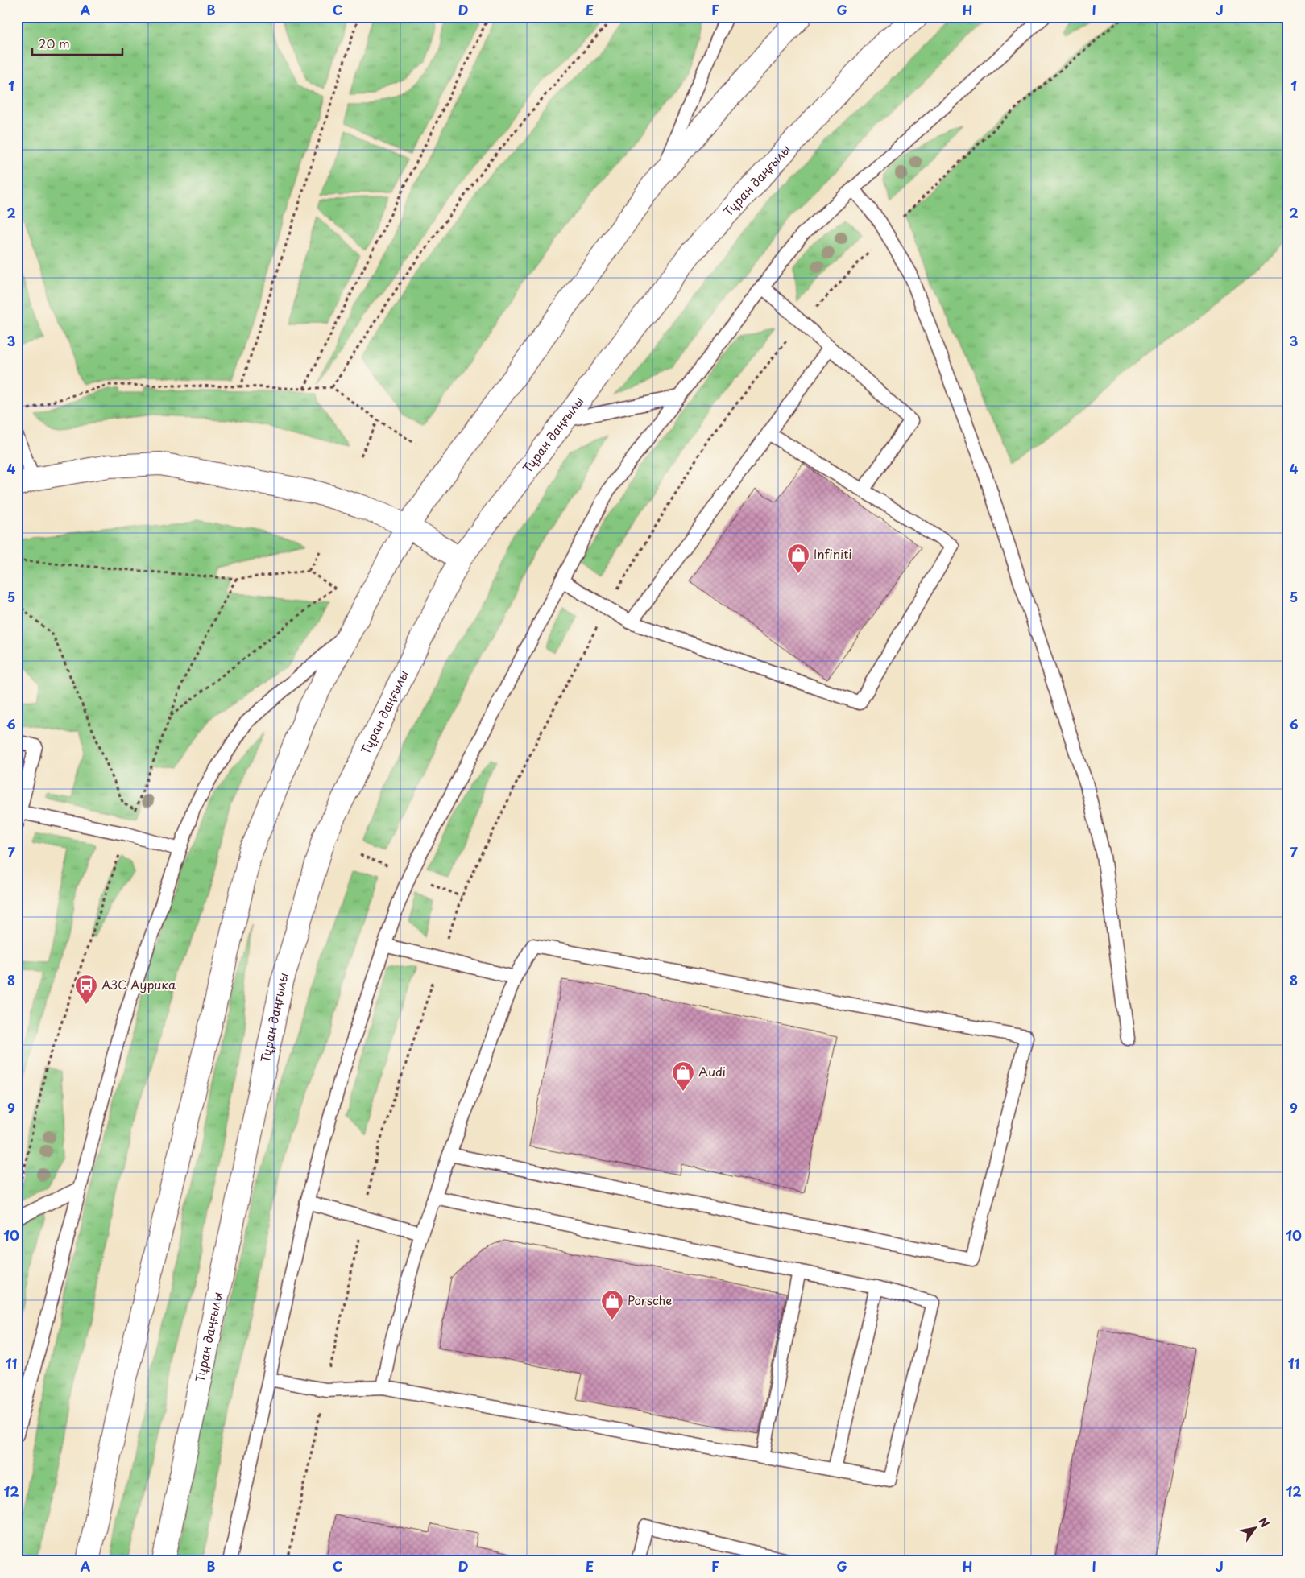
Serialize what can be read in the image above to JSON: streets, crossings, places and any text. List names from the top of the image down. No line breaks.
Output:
{"streets":{"main road":["Тұран даңғылы"]},"places":{"shop":["Infiniti","Audi","Porsche"],"bus stop":["АЗС Аурика"]},"scale_bar":"20 m","north":"top right","grid":{"columns":["A","B","C","D","E","F","G","H","I","J"],"rows":["1","2","3","4","5","6","7","8","9","10","11","12"]}}
